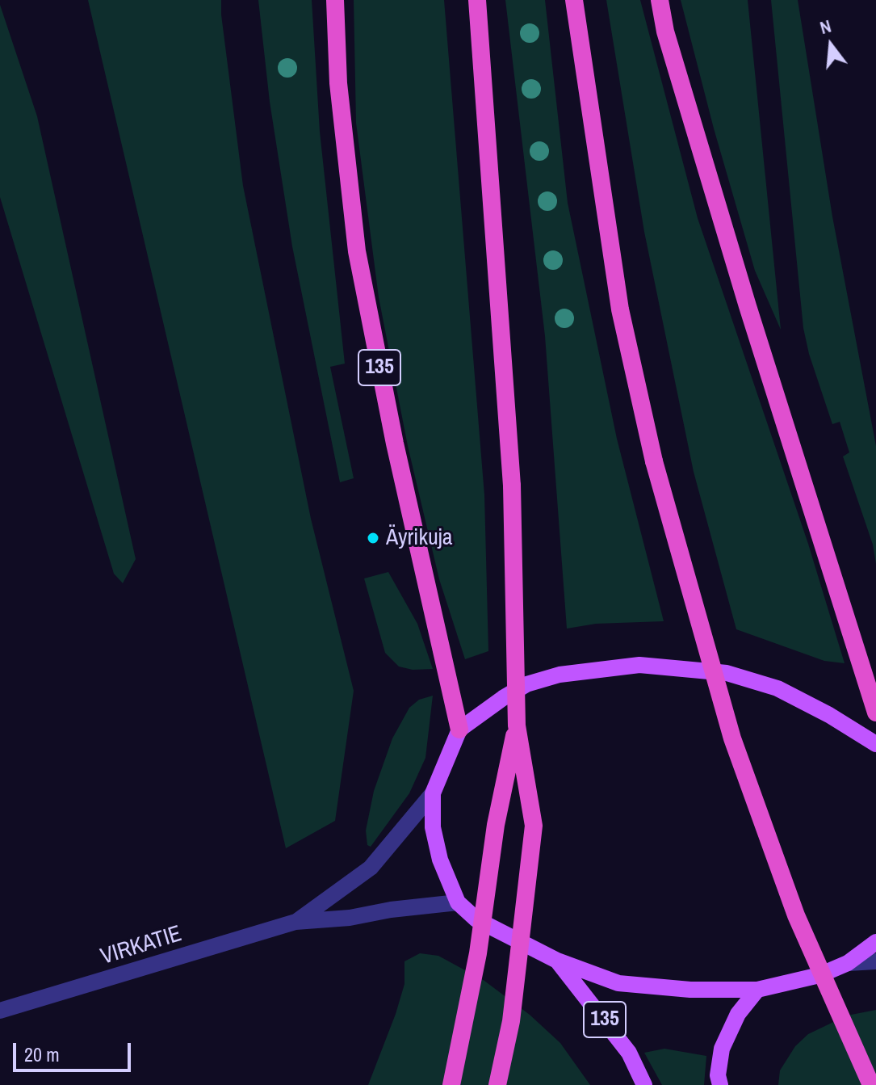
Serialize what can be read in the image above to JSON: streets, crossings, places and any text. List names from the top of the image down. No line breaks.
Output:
{"streets":{"highway":["135"],"street":["VIRKATIE"]},"crossings":[["135","VIRKATIE"]],"places":["Äyrikuja"],"scale_bar":"20 m","north":"top"}
